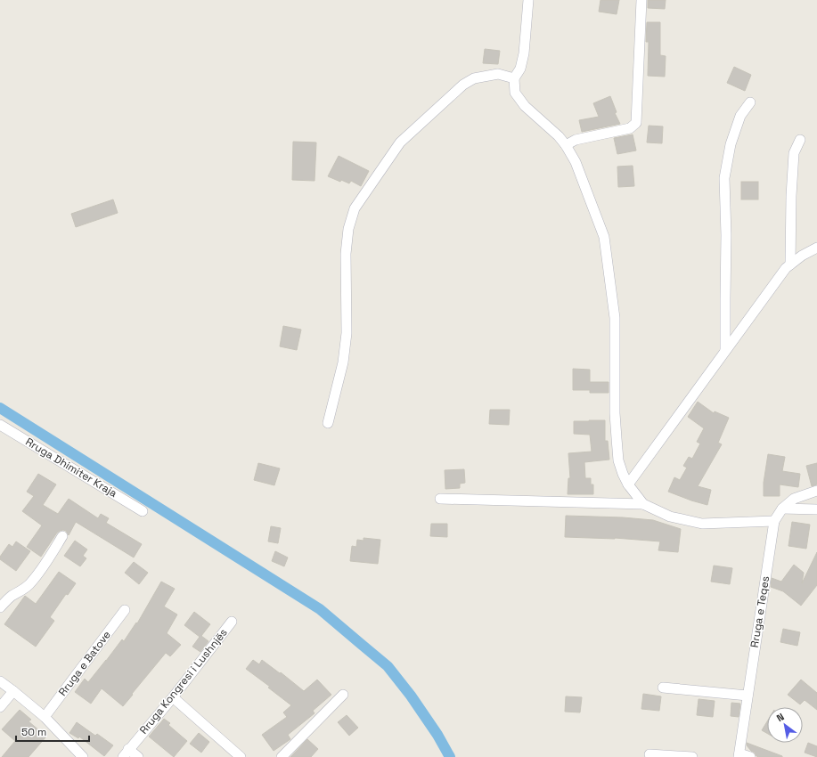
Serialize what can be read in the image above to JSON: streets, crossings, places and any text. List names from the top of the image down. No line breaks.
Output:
{"streets":{"street":["Rruga Dhimiter Kraja","Rruga e Teqes","Rruga e Batove","Rruga Kongresi i Lushnjës"]},"scale_bar":"50 m","north":"top left"}
